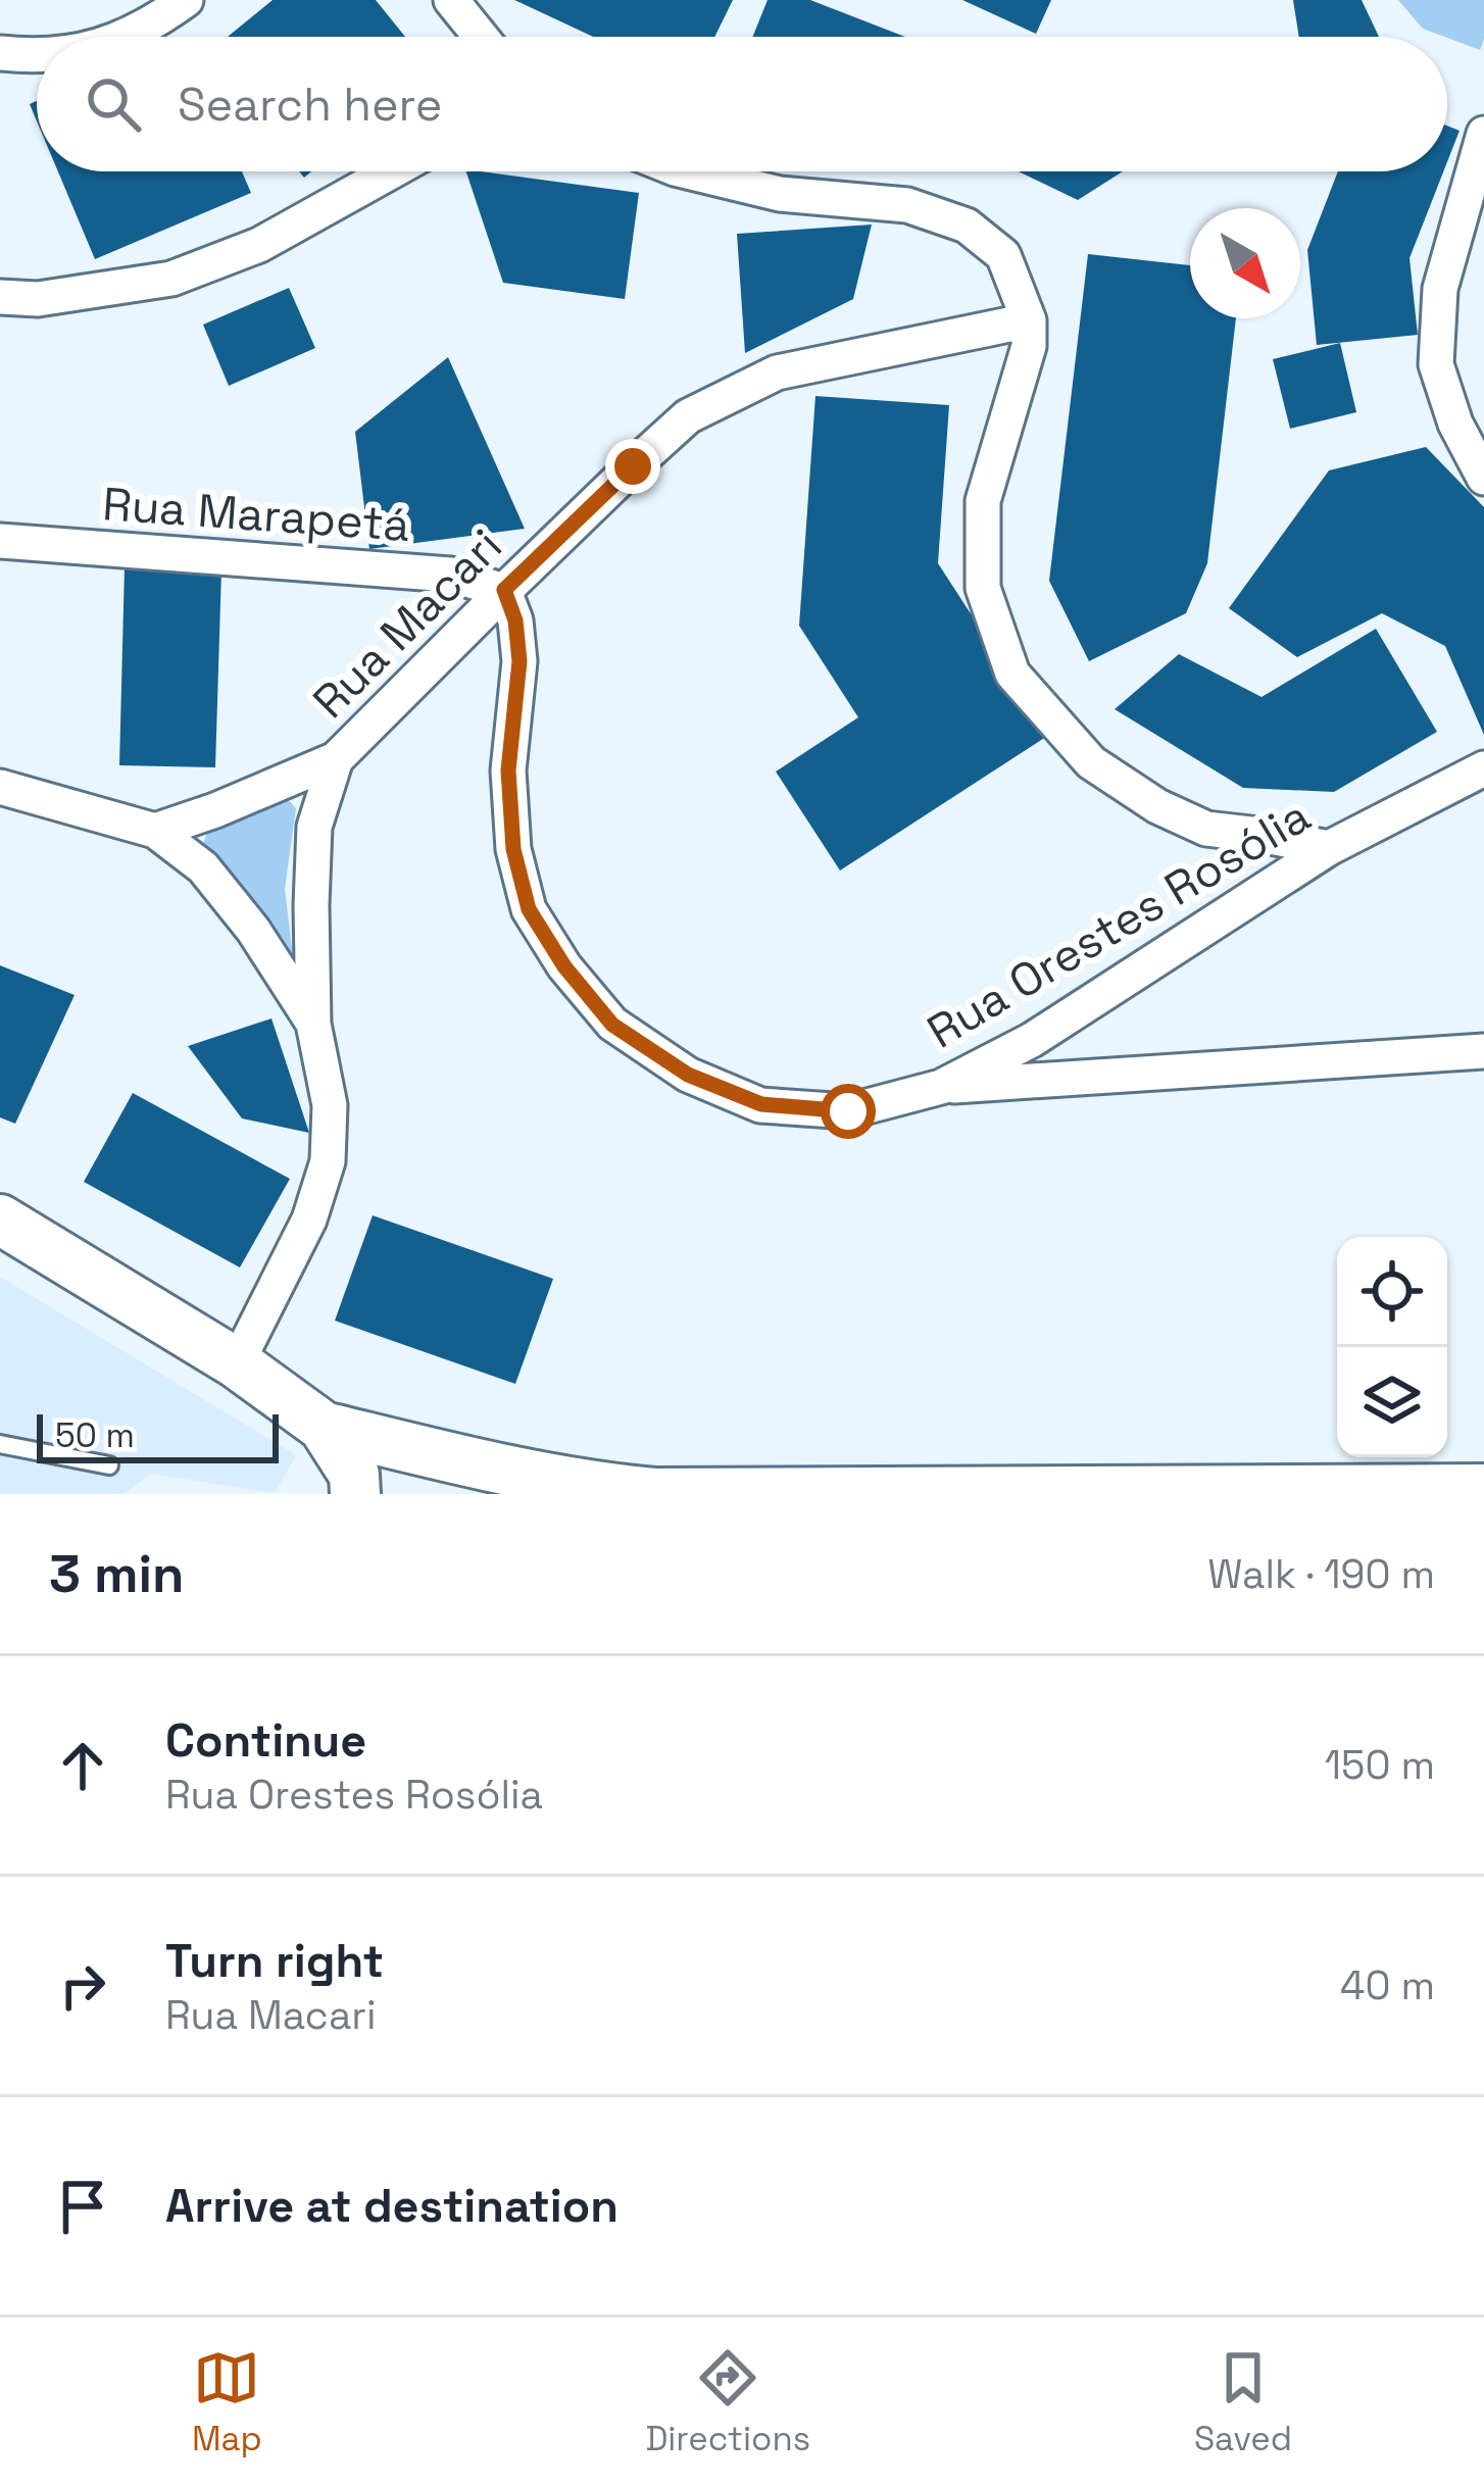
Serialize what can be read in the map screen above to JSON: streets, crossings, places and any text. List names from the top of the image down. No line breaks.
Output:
{"streets":{"street":["Rua Marapetá","Rua Macari","Rua Orestes Rosólia"]},"crossings":[["Rua Marapetá","Rua Macari"],["Rua Marapetá","Rua Orestes Rosólia"],["Rua Macari","Rua Orestes Rosólia"]],"scale_bar":"50 m","north":"bottom right","page":{"search":"Search here","scale":"50 m","heading":["3 min","Walk · 190 m"],"list":[["Continue","Rua Orestes Rosólia","150 m"],["Turn right","Rua Macari","40 m"],"Arrive at destination"],"nav":["Map","Directions","Saved"]}}
